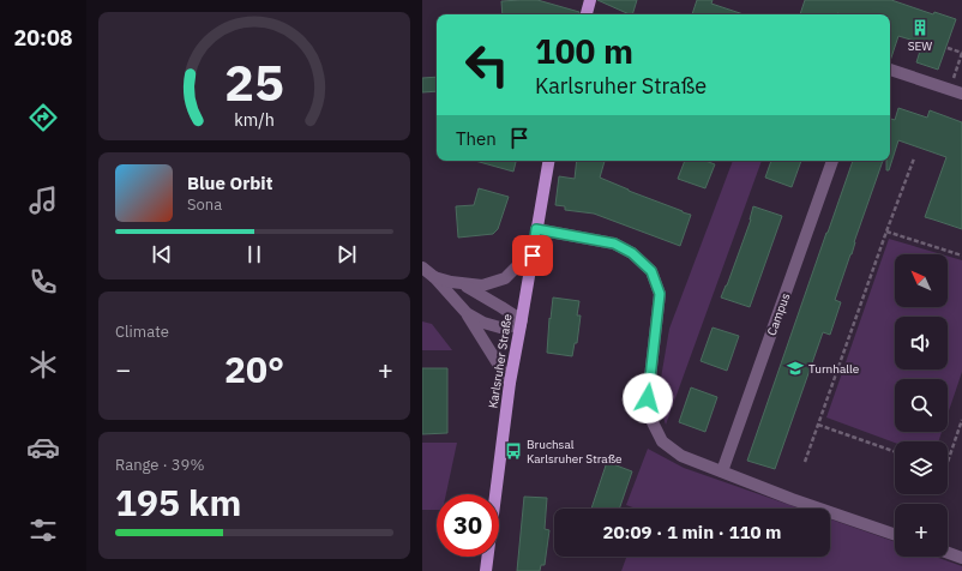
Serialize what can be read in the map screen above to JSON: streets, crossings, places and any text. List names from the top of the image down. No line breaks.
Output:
{"streets":{"main road":["Karlsruher Straße"],"street":["Campus"]},"places":{"building":["SEW"],"school or university":["Turnhalle"],"bus stop":["Bruchsal Karlsruher Straße"]},"north":"top left","page":{"tabs":"20:08","turn":["100 m","Karlsruher Straße"],"then":"Then","song":["Blue Orbit","Sona"],"map_buttons":"+","tile":["Climate",["Range · 39%","195 km"]],"heat":["−","20°","+"],"limit":"30","trip":"20:09 · 1 min · 110 m","gauge":["25","km/h"]}}
